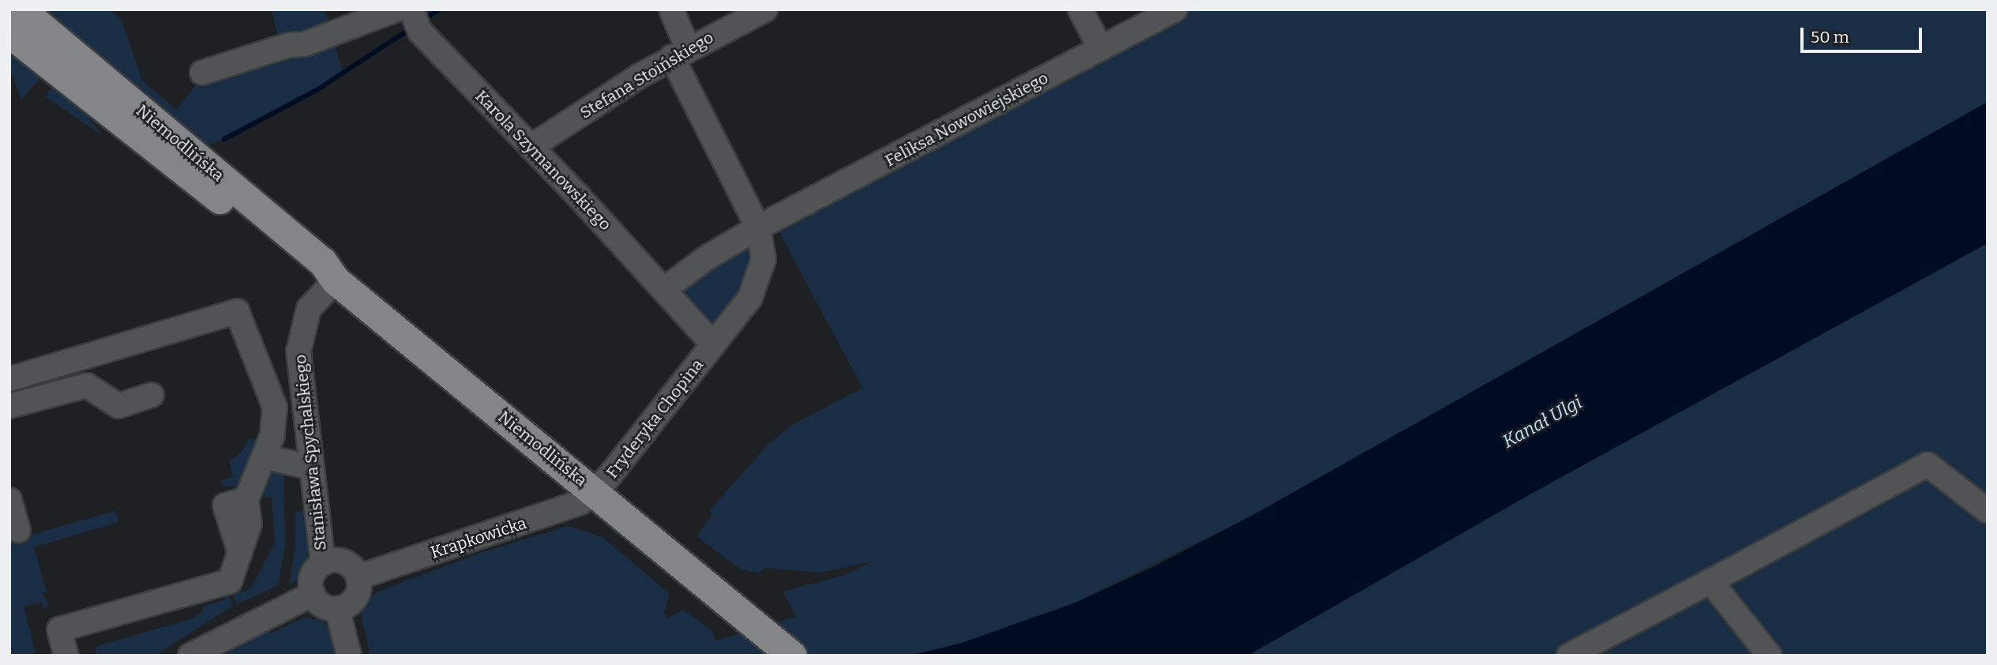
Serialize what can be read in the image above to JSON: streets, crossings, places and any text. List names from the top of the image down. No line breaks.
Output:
{"streets":{"main road":["Niemodlińska"],"street":["Stefana Stoińskiego","Feliksa Nowowiejskiego","Karola Szymanowskiego","Fryderyka Chopina","Stanisława Spychalskiego","Krapkowicka"]},"crossings":[["Stefana Stoińskiego","Karola Szymanowskiego"],["Stefana Stoińskiego","Fryderyka Chopina"],["Feliksa Nowowiejskiego","Karola Szymanowskiego"],["Feliksa Nowowiejskiego","Fryderyka Chopina"],["Niemodlińska","Fryderyka Chopina"],["Niemodlińska","Stanisława Spychalskiego"],["Niemodlińska","Krapkowicka"],["Karola Szymanowskiego","Fryderyka Chopina"],["Fryderyka Chopina","Krapkowicka"],["Stanisława Spychalskiego","Krapkowicka"]],"water":["Kanał Ulgi"],"scale_bar":"50 m"}
